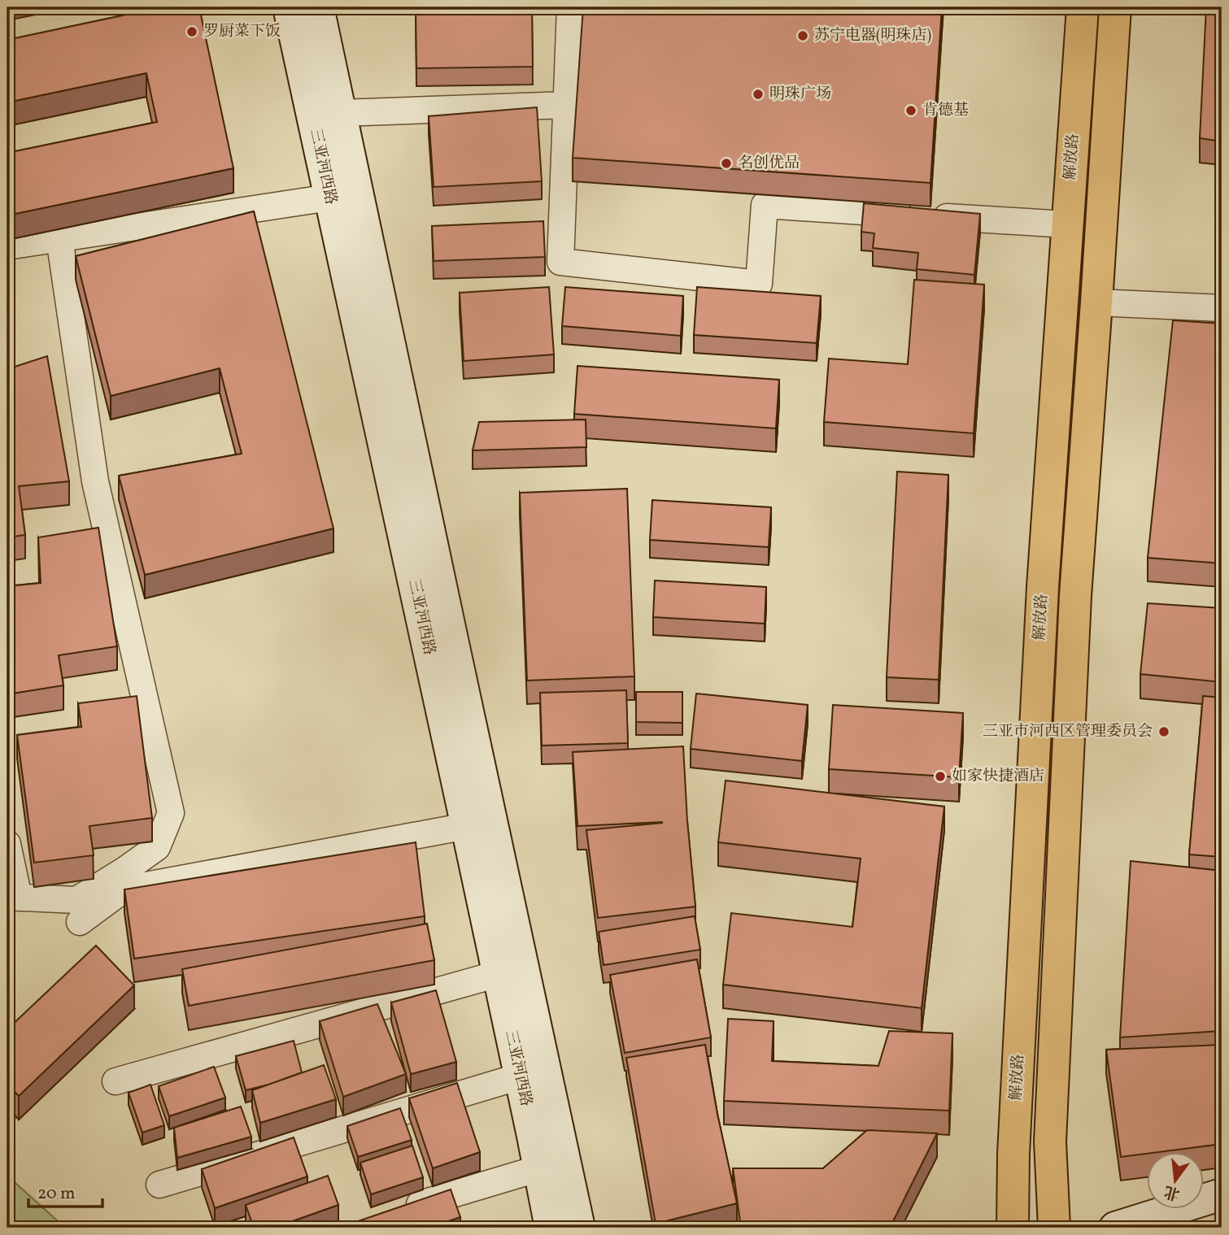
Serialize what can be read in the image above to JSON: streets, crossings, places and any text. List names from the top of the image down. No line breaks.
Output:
{"streets":{"main road":["解放路","三亚河西路"]},"places":["罗厨菜下饭","苏宁电器(明珠店)","明珠广场","肯德基","名创优品","三亚市河西区管理委员会","如家快捷酒店"],"scale_bar":"20 m","north":"bottom"}
